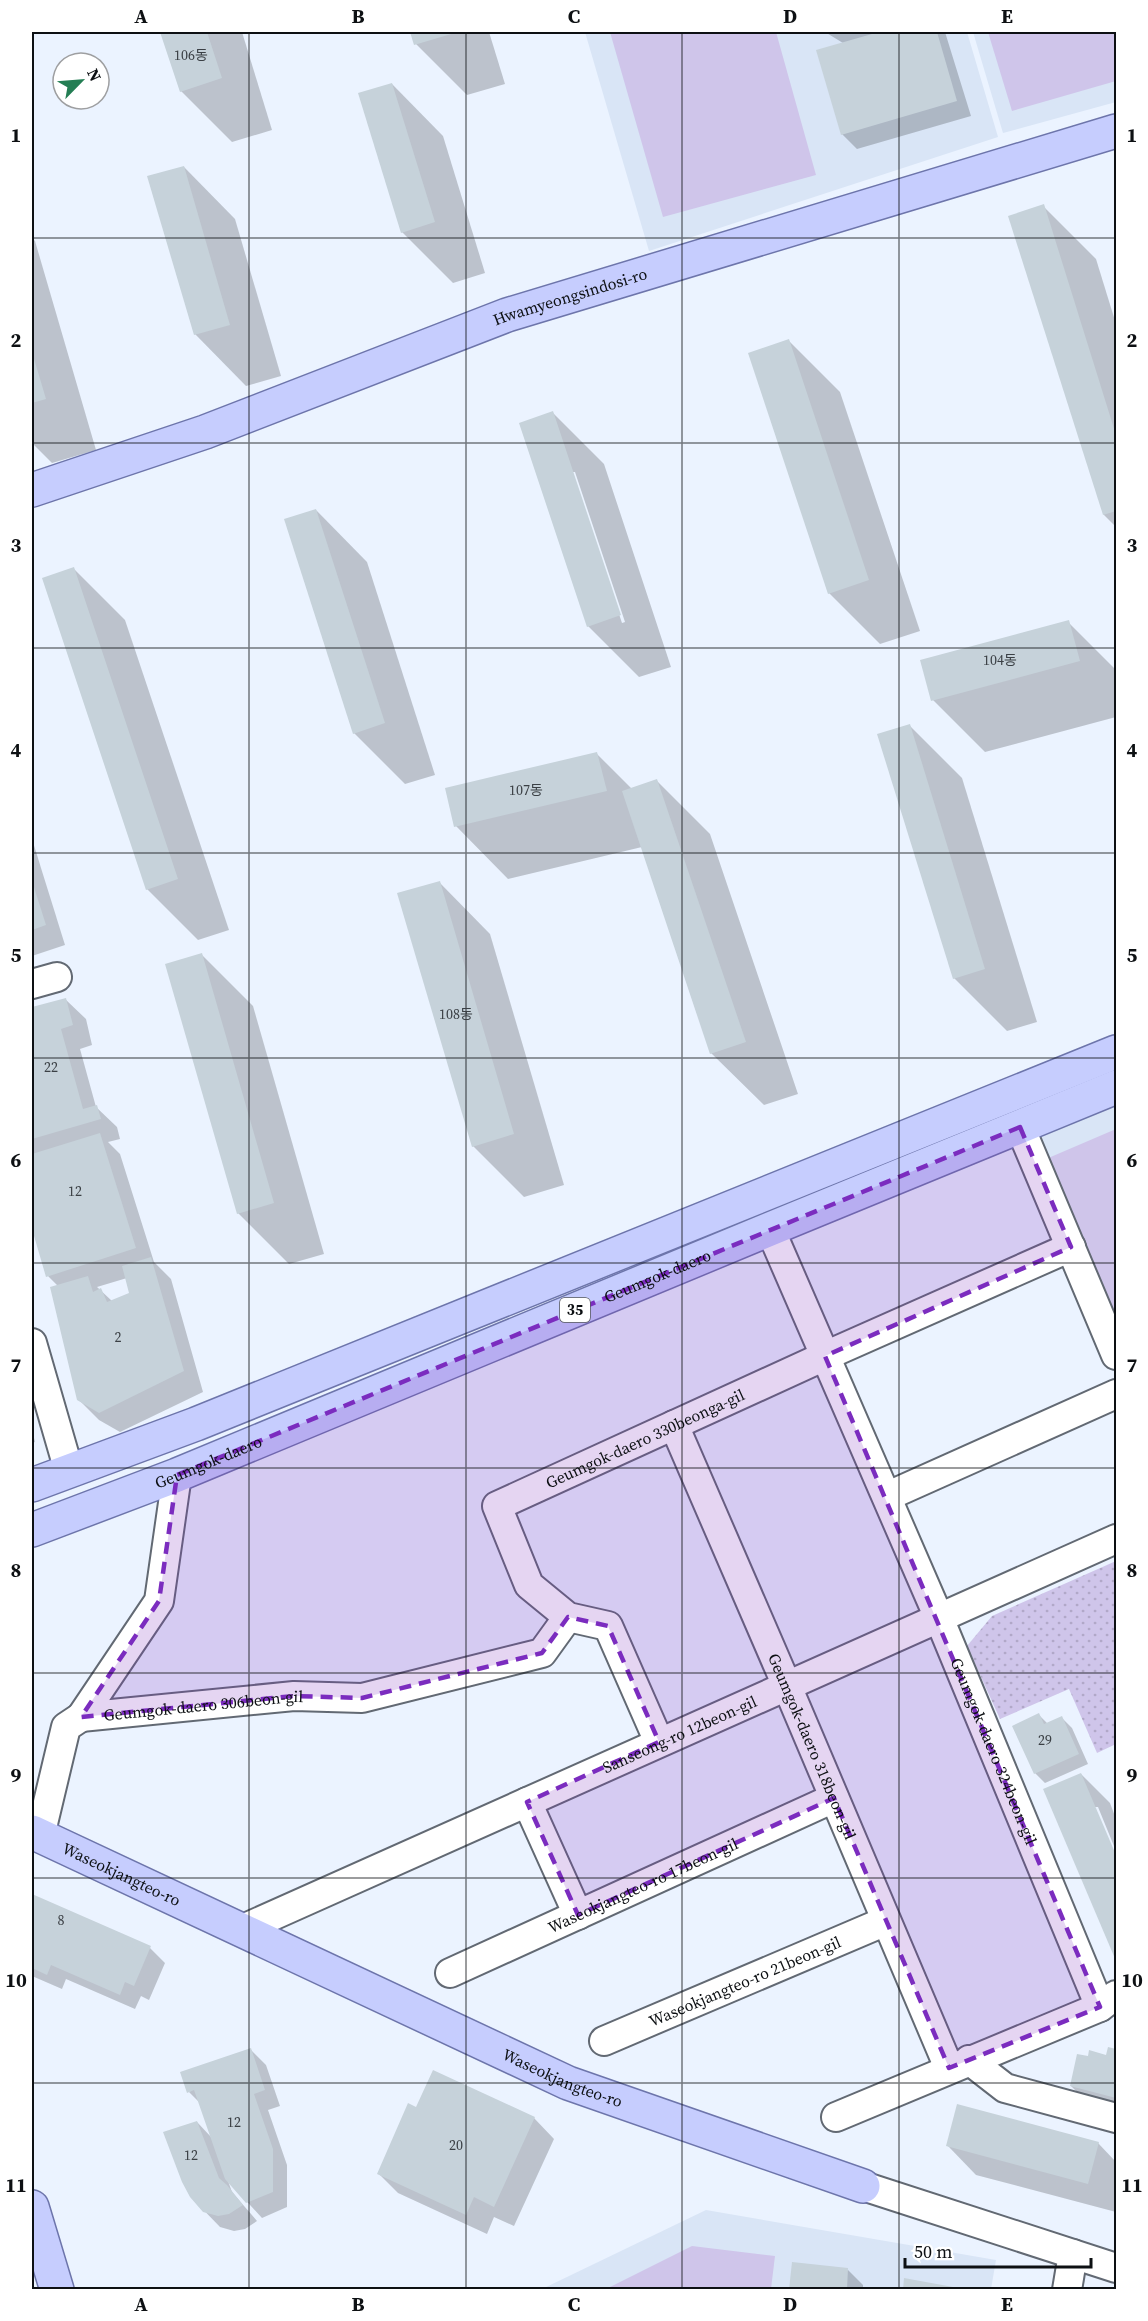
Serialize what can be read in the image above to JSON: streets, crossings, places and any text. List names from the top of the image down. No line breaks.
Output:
{"streets":{"main road":["Hwamyeongsindosi-ro","Geumgok-daero","35","Waseokjangteo-ro"],"street":["Geumgok-daero 330beonga-gil","Geumgok-daero 306beon-gil","Sanseong-ro 12beon-gil","Geumgok-daero 318beon-gil","Geumgok-daero 324beon-gil","Waseokjangteo-ro 17beon-gil","Waseokjangteo-ro 21beon-gil"]},"crossings":[["Geumgok-daero","Geumgok-daero 306beon-gil"],["Geumgok-daero","Geumgok-daero 324beon-gil"],["Geumgok-daero 330beonga-gil","Geumgok-daero 306beon-gil"],["Geumgok-daero 330beonga-gil","Sanseong-ro 12beon-gil"],["Geumgok-daero 330beonga-gil","Geumgok-daero 318beon-gil"],["Geumgok-daero 330beonga-gil","Geumgok-daero 324beon-gil"],["Sanseong-ro 12beon-gil","Geumgok-daero 318beon-gil"],["Sanseong-ro 12beon-gil","Geumgok-daero 324beon-gil"],["Sanseong-ro 12beon-gil","Waseokjangteo-ro"],["Geumgok-daero 318beon-gil","Waseokjangteo-ro 17beon-gil"],["Geumgok-daero 318beon-gil","Waseokjangteo-ro 21beon-gil"]],"house_numbers":["106동","104동","107동","108동","22","12","2","29","8","12","20","12"],"scale_bar":"50 m","north":"top right","grid":{"columns":["A","B","C","D","E"],"rows":["1","2","3","4","5","6","7","8","9","10","11"]}}
